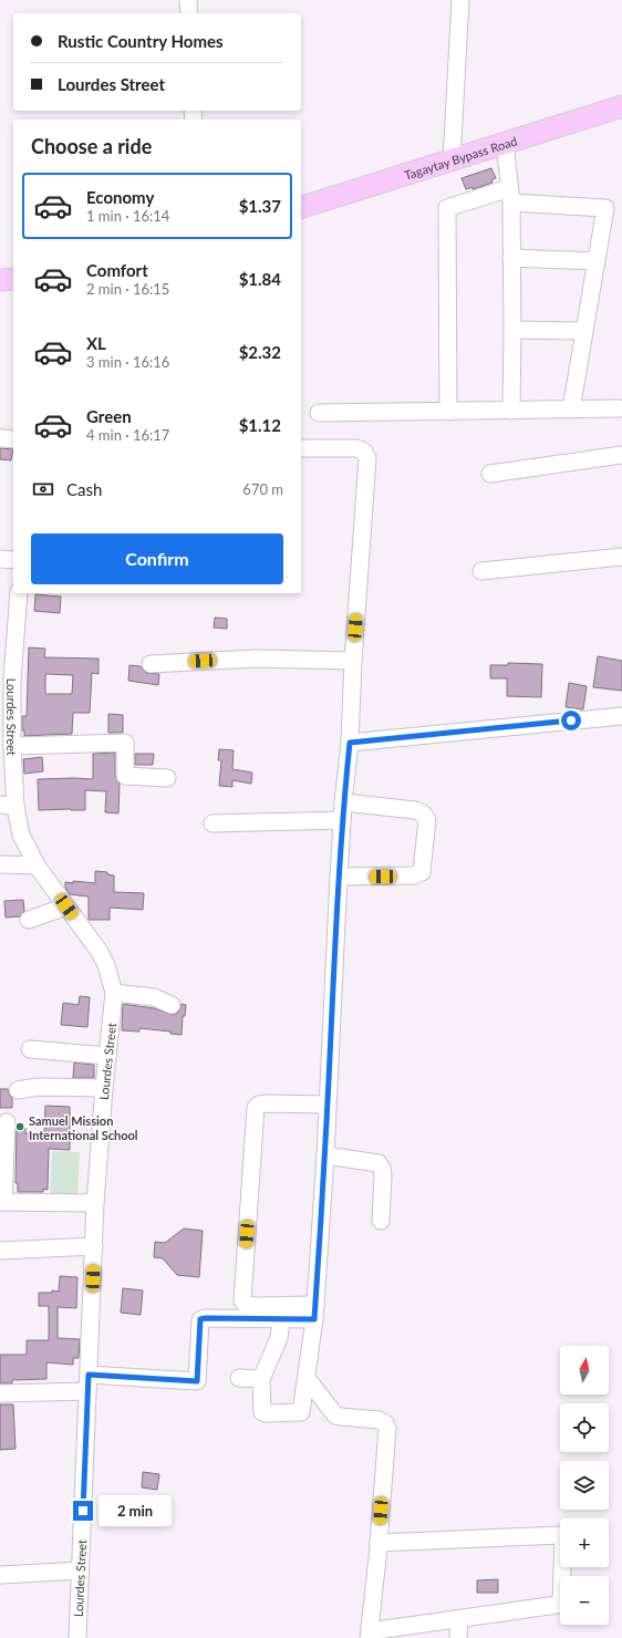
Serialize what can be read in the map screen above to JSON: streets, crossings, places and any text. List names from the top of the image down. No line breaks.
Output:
{"streets":{"main road":["Tagaytay Bypass Road"],"street":["Lourdes Street"]},"places":["Samuel Mission International School"],"north":"top","page":{"banner":["Rustic Country Homes","Lourdes Street"],"heading":"Choose a ride","list":[{"name":"Economy","note":"1 min · 16:14","value":"$1.37"},{"name":"Comfort","note":"2 min · 16:15","value":"$1.84"},{"name":"XL","note":"3 min · 16:16","value":"$2.32"},{"name":"Green","note":"4 min · 16:17","value":"$1.12"}],"pay":["Cash","670 m"],"buttons":"Confirm","map_buttons":["+","−"],"bubble":"2 min"}}
